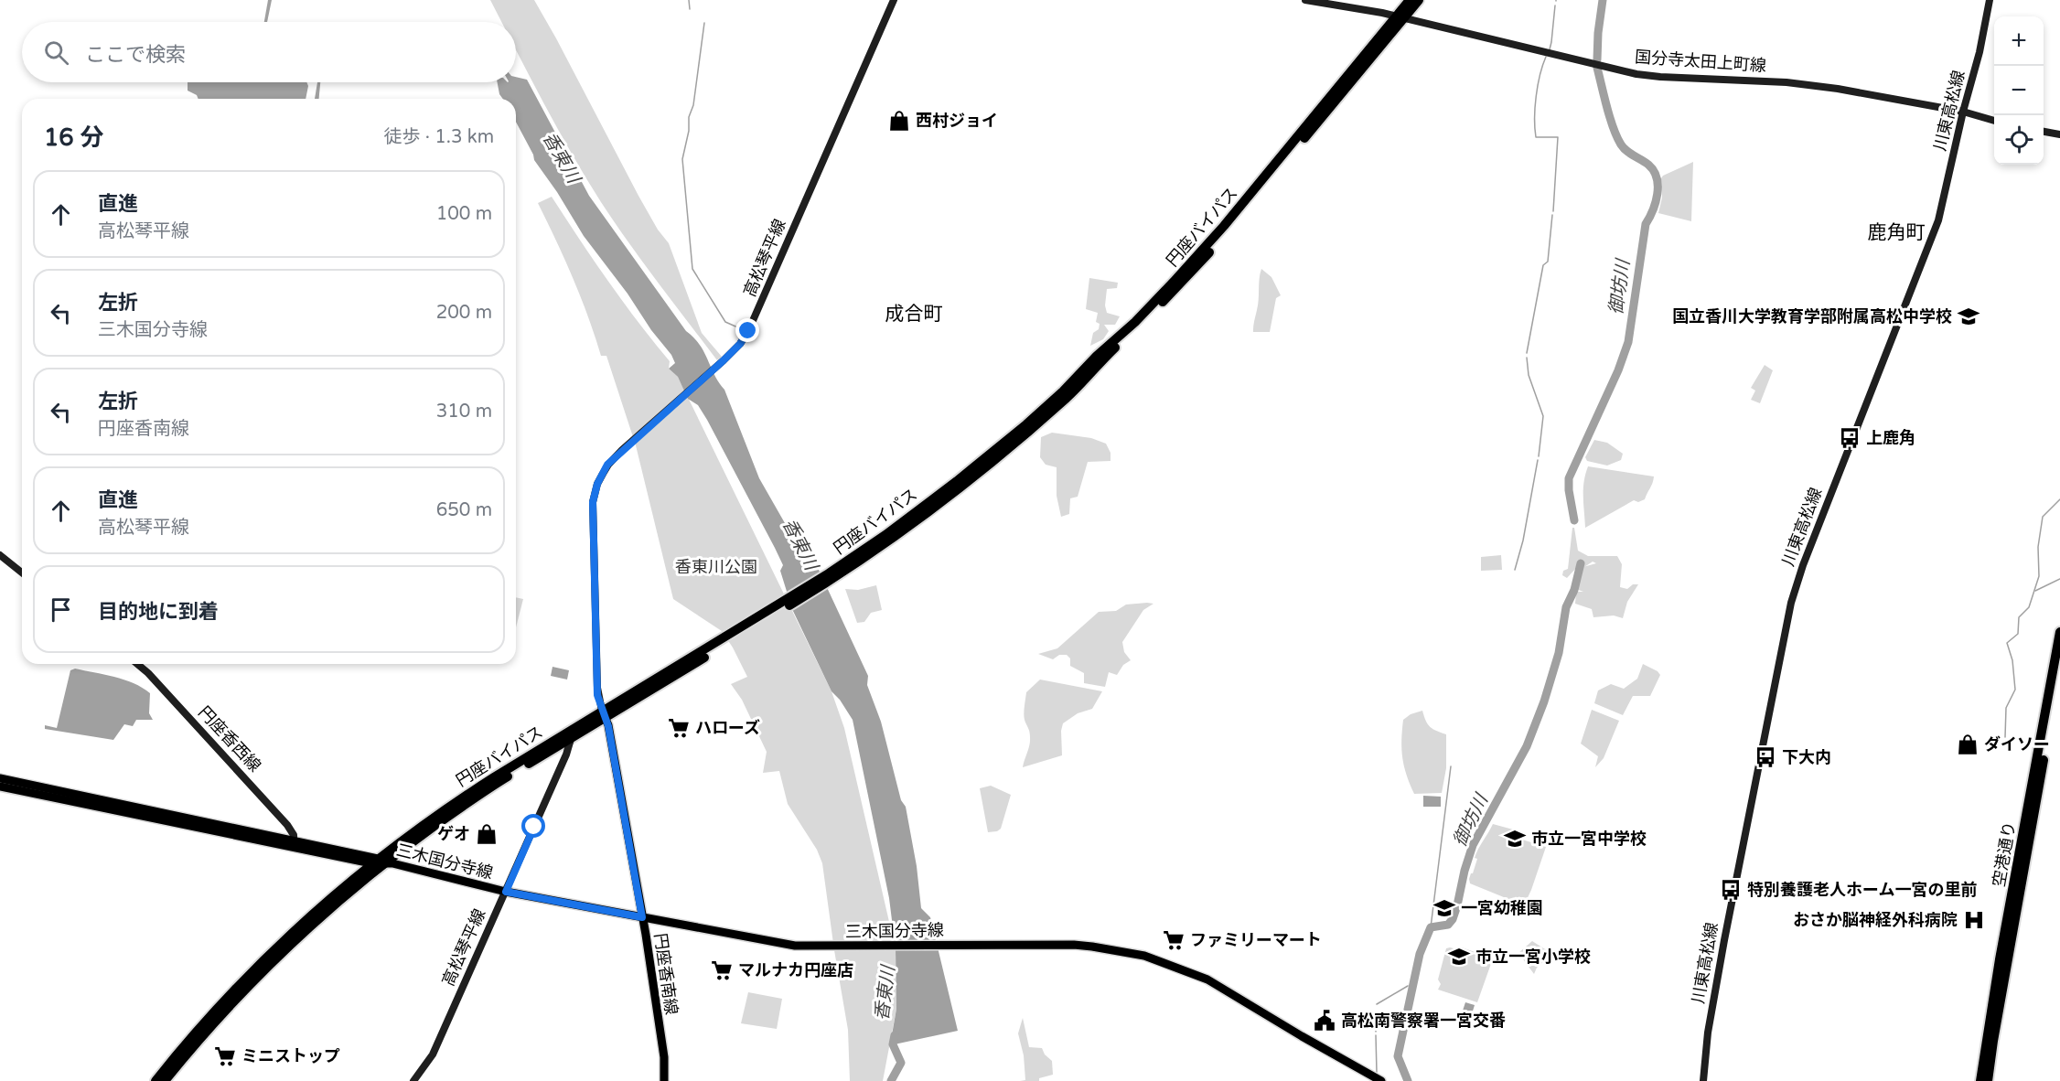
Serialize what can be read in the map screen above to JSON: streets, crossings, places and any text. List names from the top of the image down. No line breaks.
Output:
{"streets":{"highway":["円座バイパス","空港通り"],"main road":["国分寺太田上町線","川東高松線","高松琴平線","円座香西線","三木国分寺線","円座香南線"]},"crossings":[["国分寺太田上町線","川東高松線"],["国分寺太田上町線","円座バイパス"],["円座バイパス","高松琴平線"],["円座バイパス","三木国分寺線"],["円座バイパス","円座香南線"],["高松琴平線","三木国分寺線"],["高松琴平線","円座香南線"],["円座香西線","三木国分寺線"],["三木国分寺線","円座香南線"]],"districts":["鹿角町","成合町"],"water":["香東川","御坊川"],"parks":["香東川公園"],"places":{"shop":["西村ジョイ","ダイソー","ゲオ"],"school or university":["国立香川大学教育学部附属高松中学校","市立一宮中学校","一宮幼稚園","市立一宮小学校"],"bus stop":["上鹿角","下大内","特別養護老人ホーム一宮の里前"],"supermarket":["ハローズ","ファミリーマート","マルナカ円座店","ミニストップ"],"hospital":["おさか脳神経外科病院"],"public building":["高松南警察署一宮交番"]},"page":{"map_buttons":["+","−"],"search":"ここで検索","heading":["16 分","徒歩 · 1.3 km"],"list":[["直進","高松琴平線","100 m"],["左折","三木国分寺線","200 m"],["左折","円座香南線","310 m"],["直進","高松琴平線","650 m"],"目的地に到着"]}}
